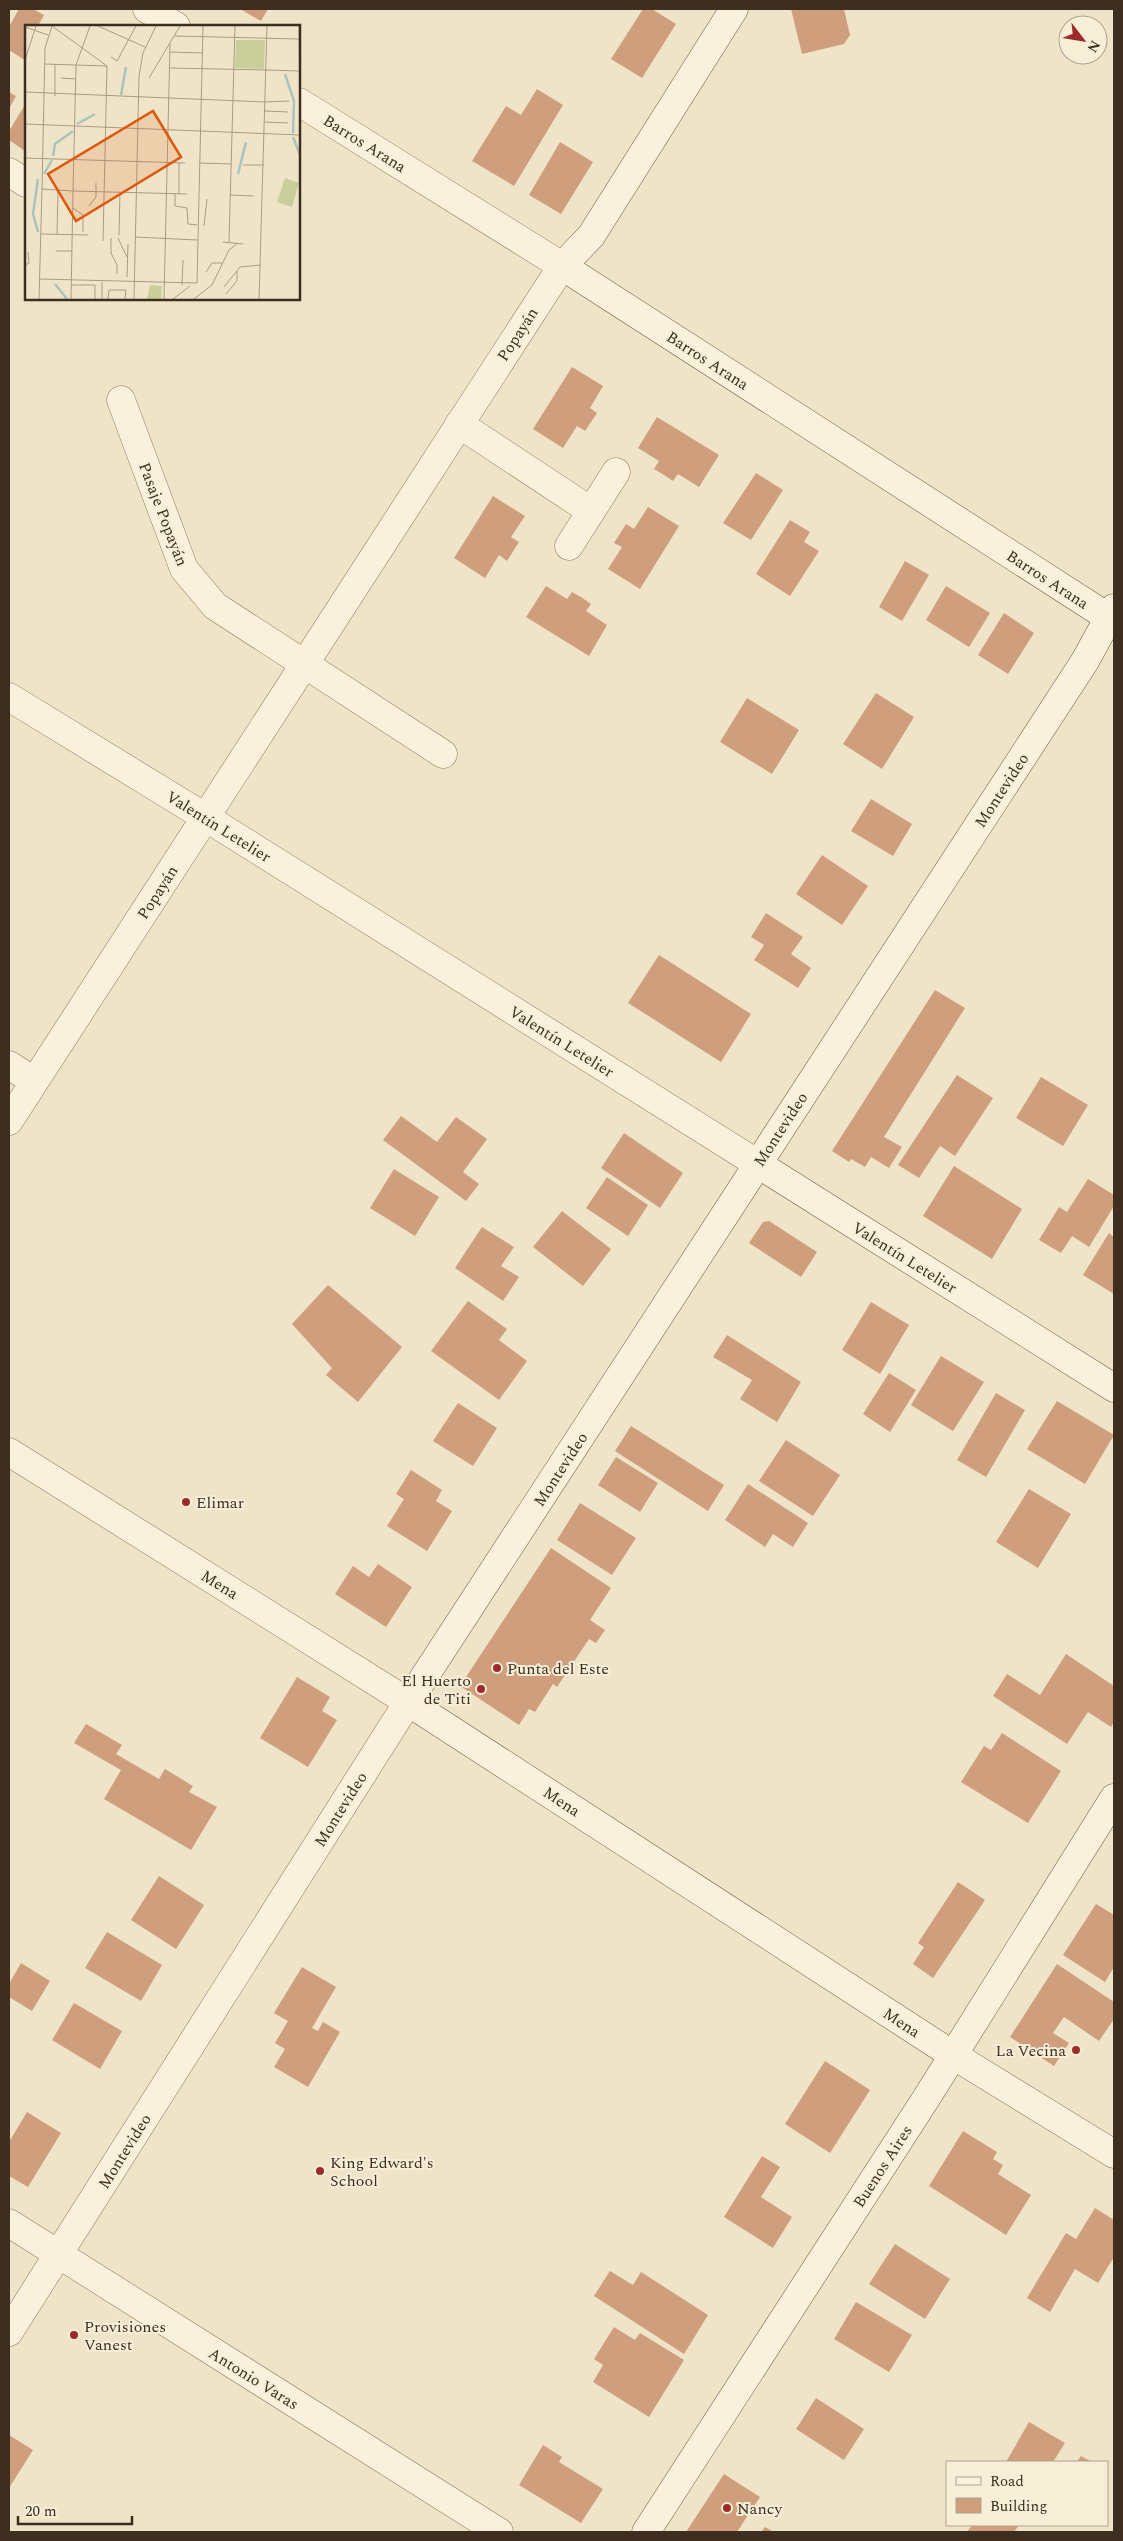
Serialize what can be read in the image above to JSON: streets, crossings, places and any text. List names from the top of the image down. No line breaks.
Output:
{"streets":{"street":["Barros Arana","Popayán","Pasaje Popayán","Montevideo","Valentín Letelier","Mena","Buenos Aires","Antonio Varas"]},"crossings":[["Barros Arana","Popayán"],["Barros Arana","Montevideo"],["Popayán","Pasaje Popayán"],["Popayán","Valentín Letelier"],["Montevideo","Valentín Letelier"],["Montevideo","Mena"],["Montevideo","Antonio Varas"],["Mena","Buenos Aires"]],"places":["Elimar","Punta del Este","El Huerto de Titi","La Vecina","King Edward's School","Provisiones Vanest","Nancy"],"legend":["Road","Building"],"scale_bar":"20 m","north":"bottom right"}
